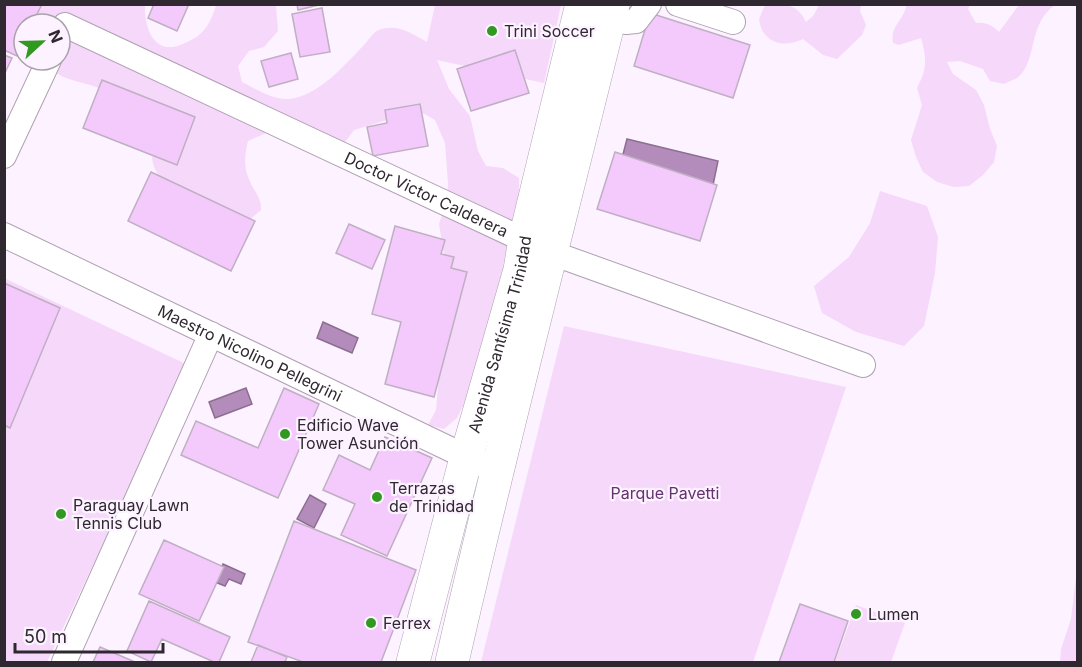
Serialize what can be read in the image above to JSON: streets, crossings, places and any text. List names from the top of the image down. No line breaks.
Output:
{"streets":{"main road":["Avenida Santísima Trinidad"],"street":["Doctor Victor Calderera","Maestro Nicolino Pellegrini"]},"crossings":[["Doctor Victor Calderera","Avenida Santísima Trinidad"],["Avenida Santísima Trinidad","Maestro Nicolino Pellegrini"]],"parks":["Parque Pavetti"],"places":["Trini Soccer","Edificio Wave Tower Asunción","Terrazas de Trinidad","Paraguay Lawn Tennis Club","Lumen","Ferrex"],"scale_bar":"50 m","north":"right"}
